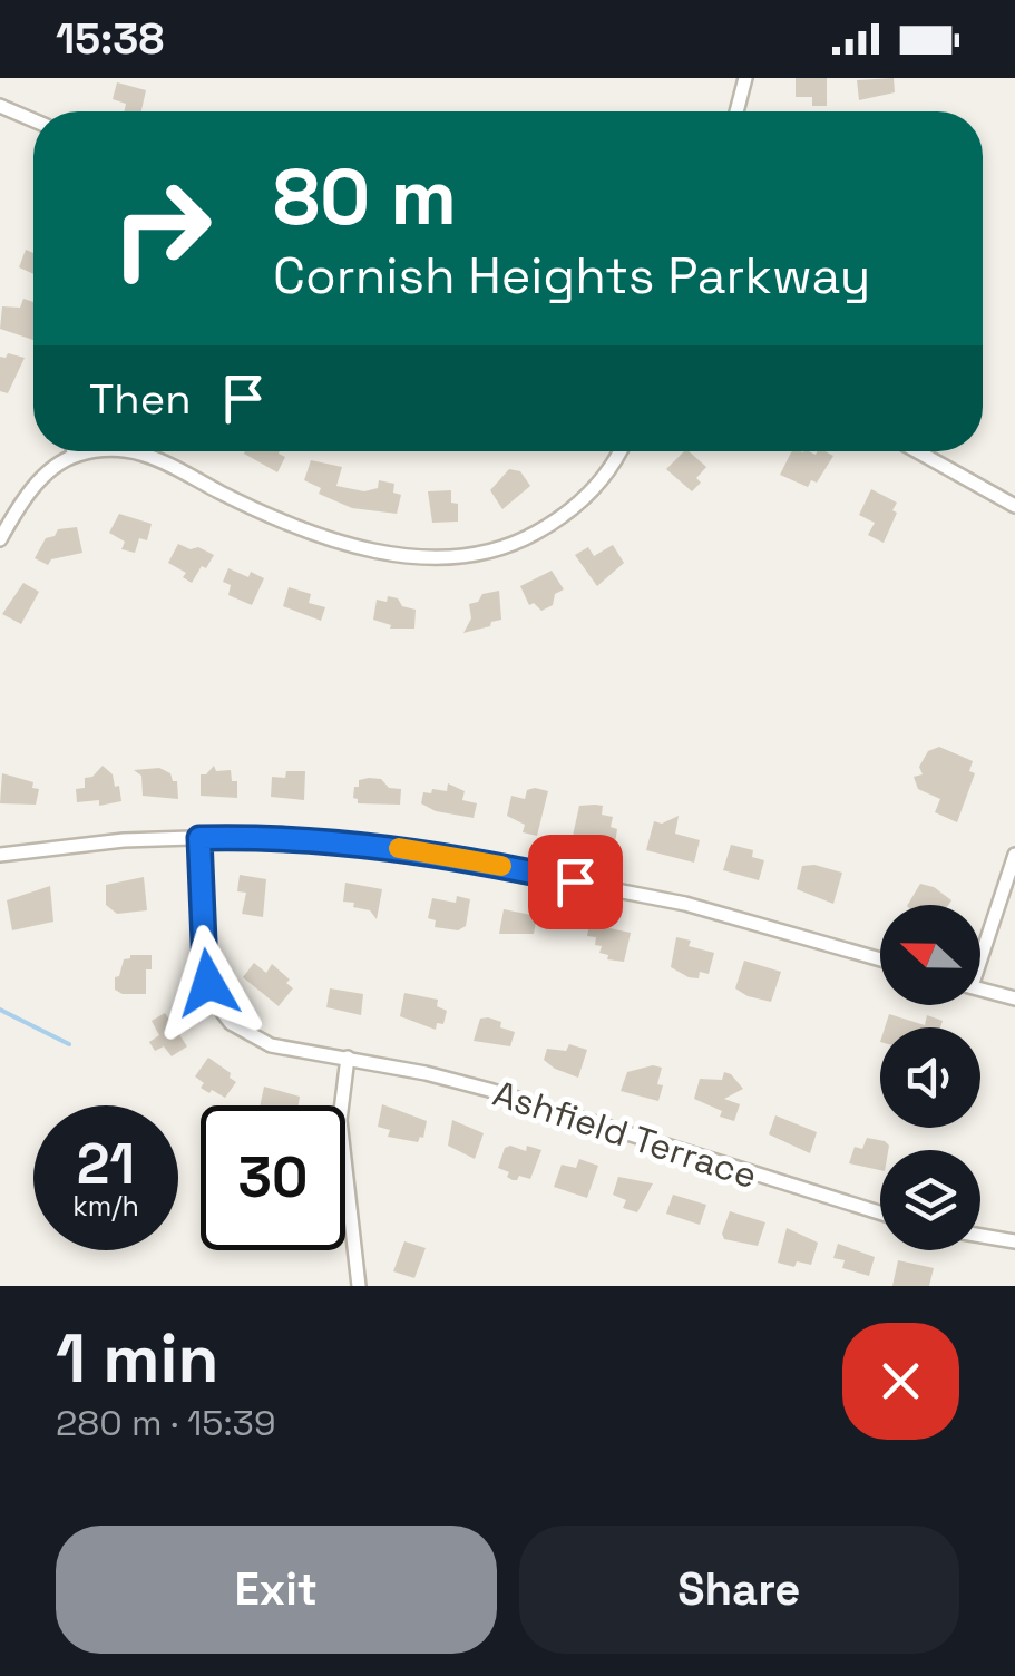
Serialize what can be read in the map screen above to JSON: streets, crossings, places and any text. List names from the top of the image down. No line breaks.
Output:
{"streets":{"street":["Ashfield Terrace"]},"north":"left","page":{"status":"15:38","turn":["80 m","Cornish Heights Parkway"],"then":"Then","speed":"21 km/h","limit":"30","heading":["1 min","280 m · 15:39"],"buttons":["Exit","Share"]}}
